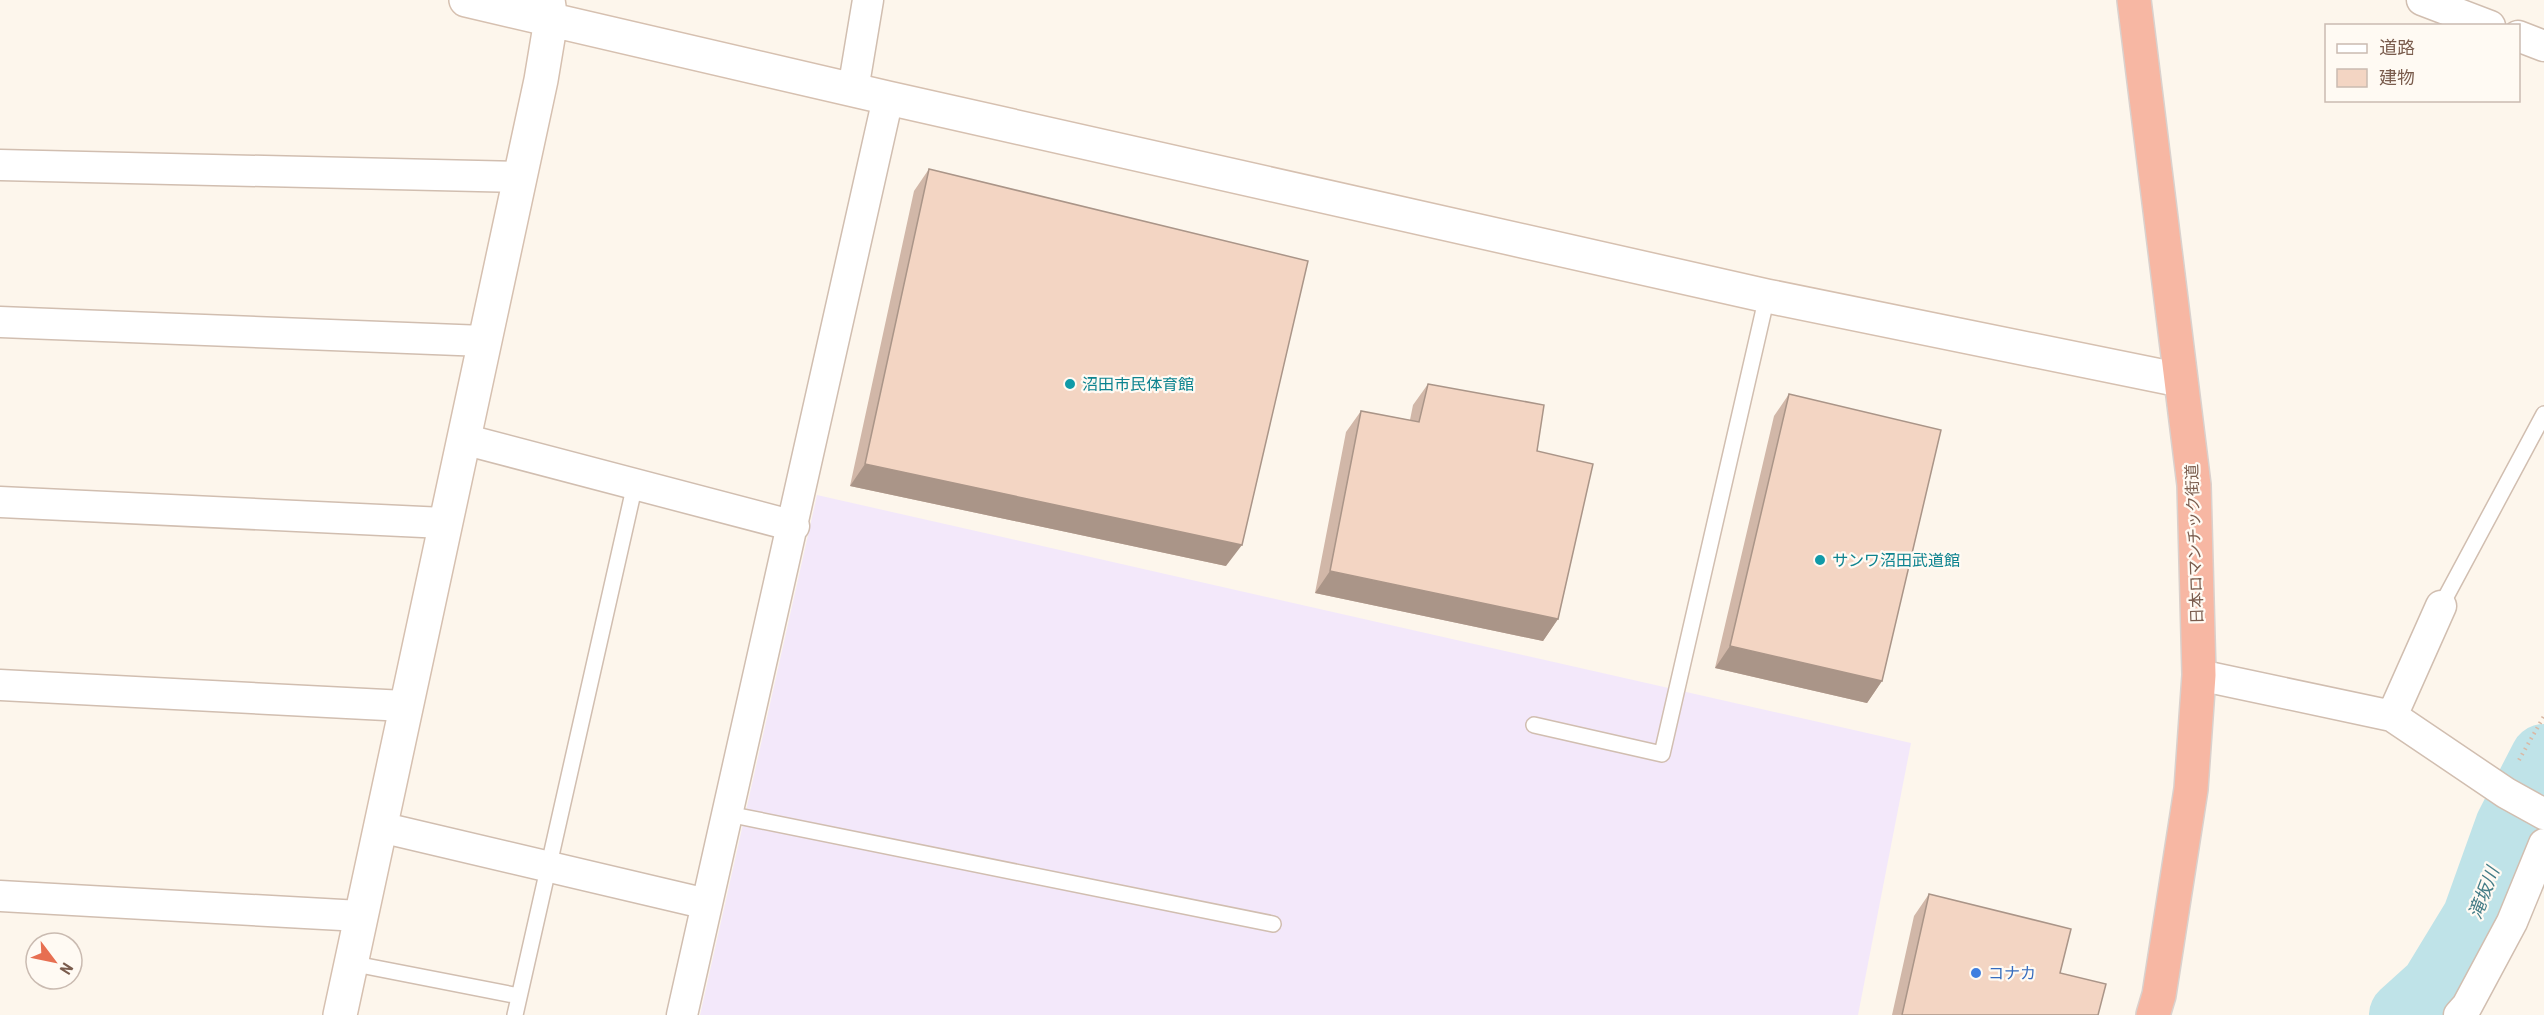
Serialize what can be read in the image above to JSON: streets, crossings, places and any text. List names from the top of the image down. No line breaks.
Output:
{"streets":{"highway":["日本ロマンチック街道"]},"water":["滝坂川"],"places":["沼田市民体育館","サンワ沼田武道館","コナカ"],"legend":["道路","建物"],"north":"bottom right"}
